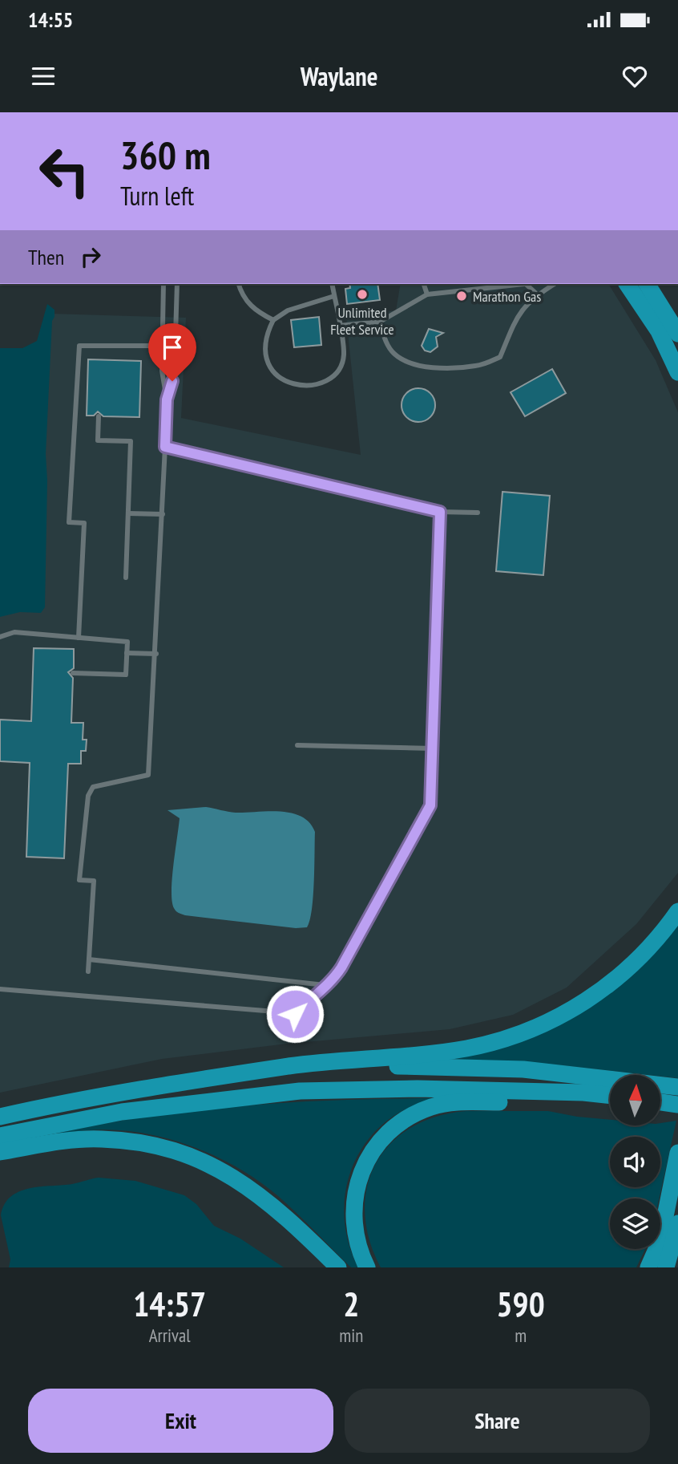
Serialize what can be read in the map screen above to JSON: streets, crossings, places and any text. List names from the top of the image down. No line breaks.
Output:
{"places":["Unlimited Fleet Service","Marathon Gas"],"north":"top","page":{"status":"14:55","header":"Waylane","turn":["360 m","Turn left"],"then":"Then","eta":["14:57","Arrival","2","min","590","m"],"buttons":["Exit","Share"]}}
